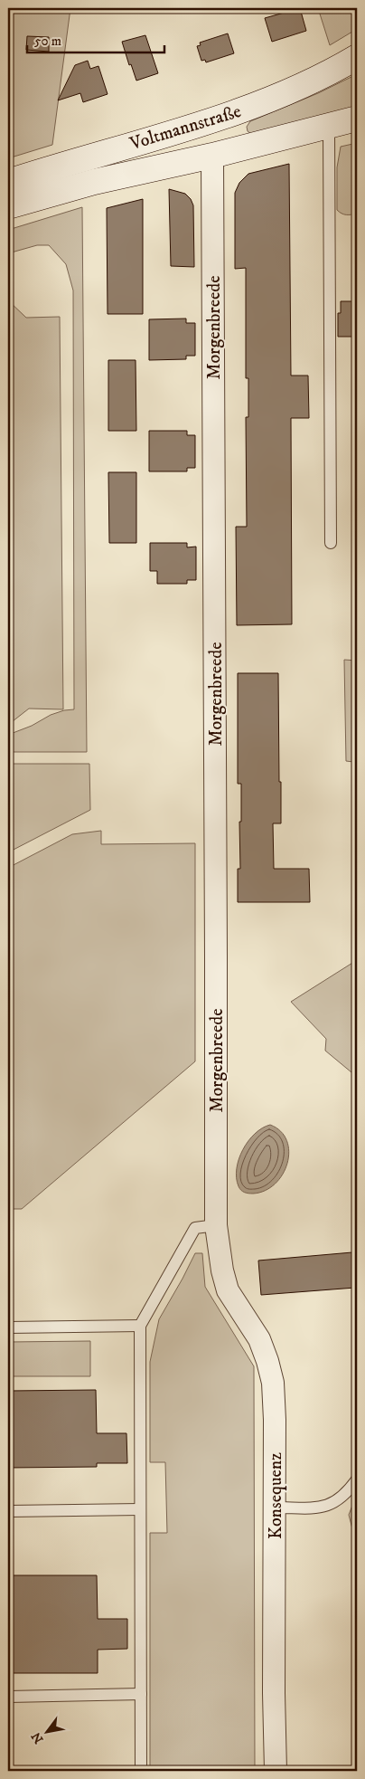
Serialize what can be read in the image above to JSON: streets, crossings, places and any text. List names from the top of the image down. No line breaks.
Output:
{"streets":{"street":["Voltmannstraße","Morgenbreede","Konsequenz"]},"crossings":[["Voltmannstraße","Morgenbreede"],["Morgenbreede","Konsequenz"]],"scale_bar":"50 m","north":"bottom left"}
